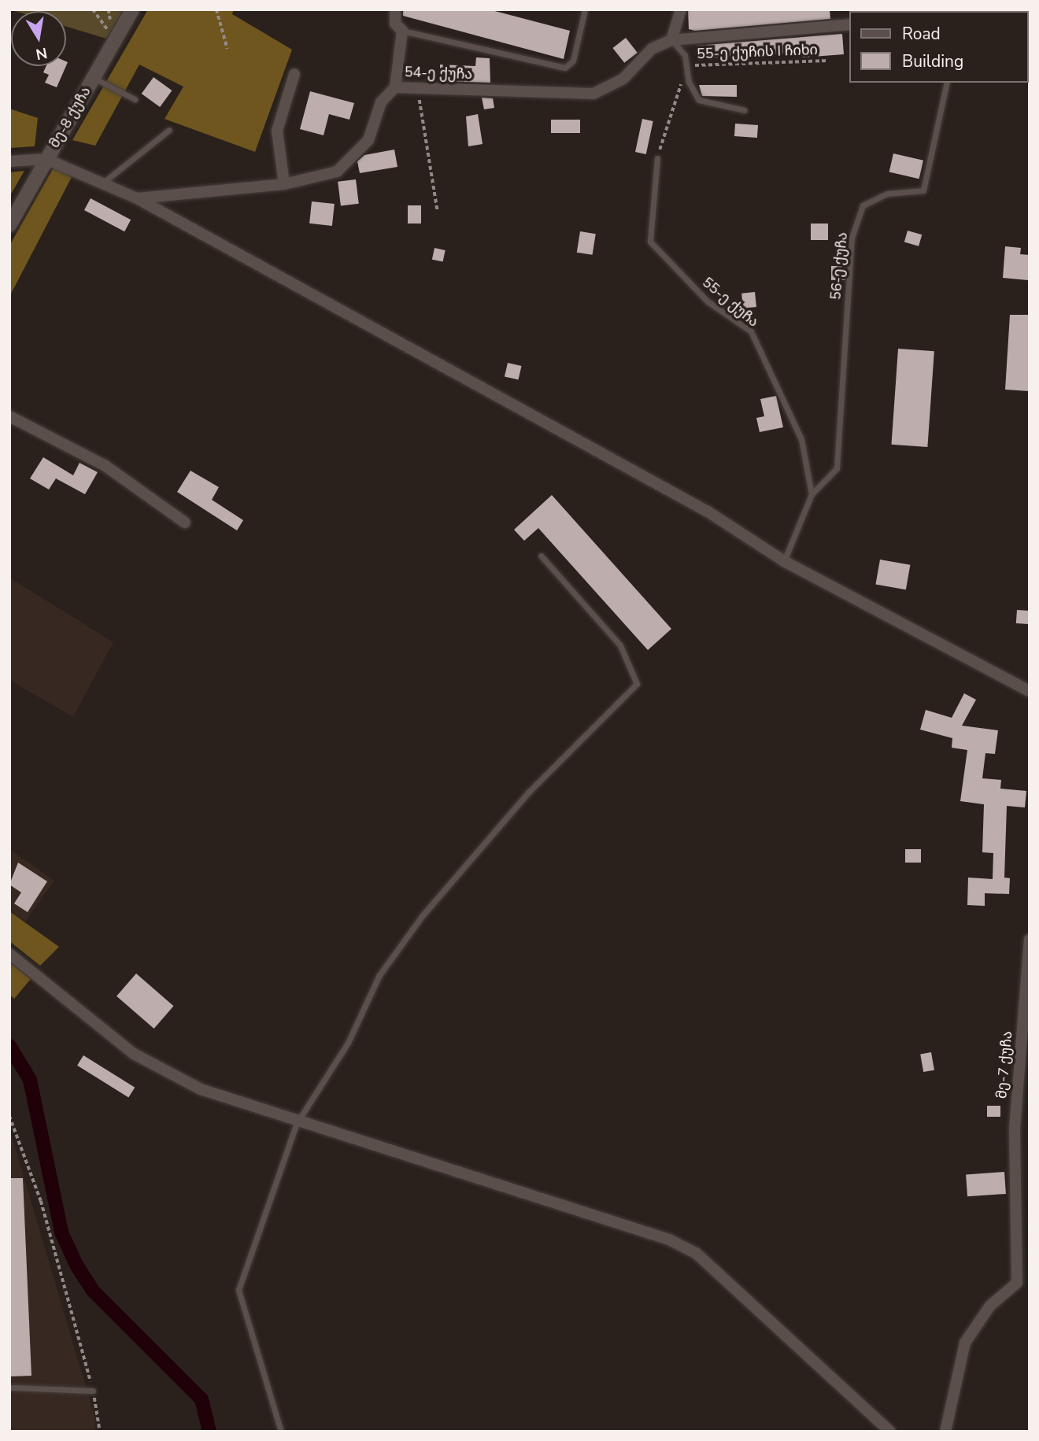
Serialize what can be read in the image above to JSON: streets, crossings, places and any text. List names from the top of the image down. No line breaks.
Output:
{"streets":{"street":["54-ე ქუჩა","მე-8 ქუჩა","მე-7 ქუჩა"],"lane":["56-ე ქუჩა","55-ე ქუჩა"],"path":["55-ე ქუჩის I ჩიხი"]},"crossings":[["56-ე ქუჩა","55-ე ქუჩა"]],"legend":["Road","Building"],"north":"bottom"}
